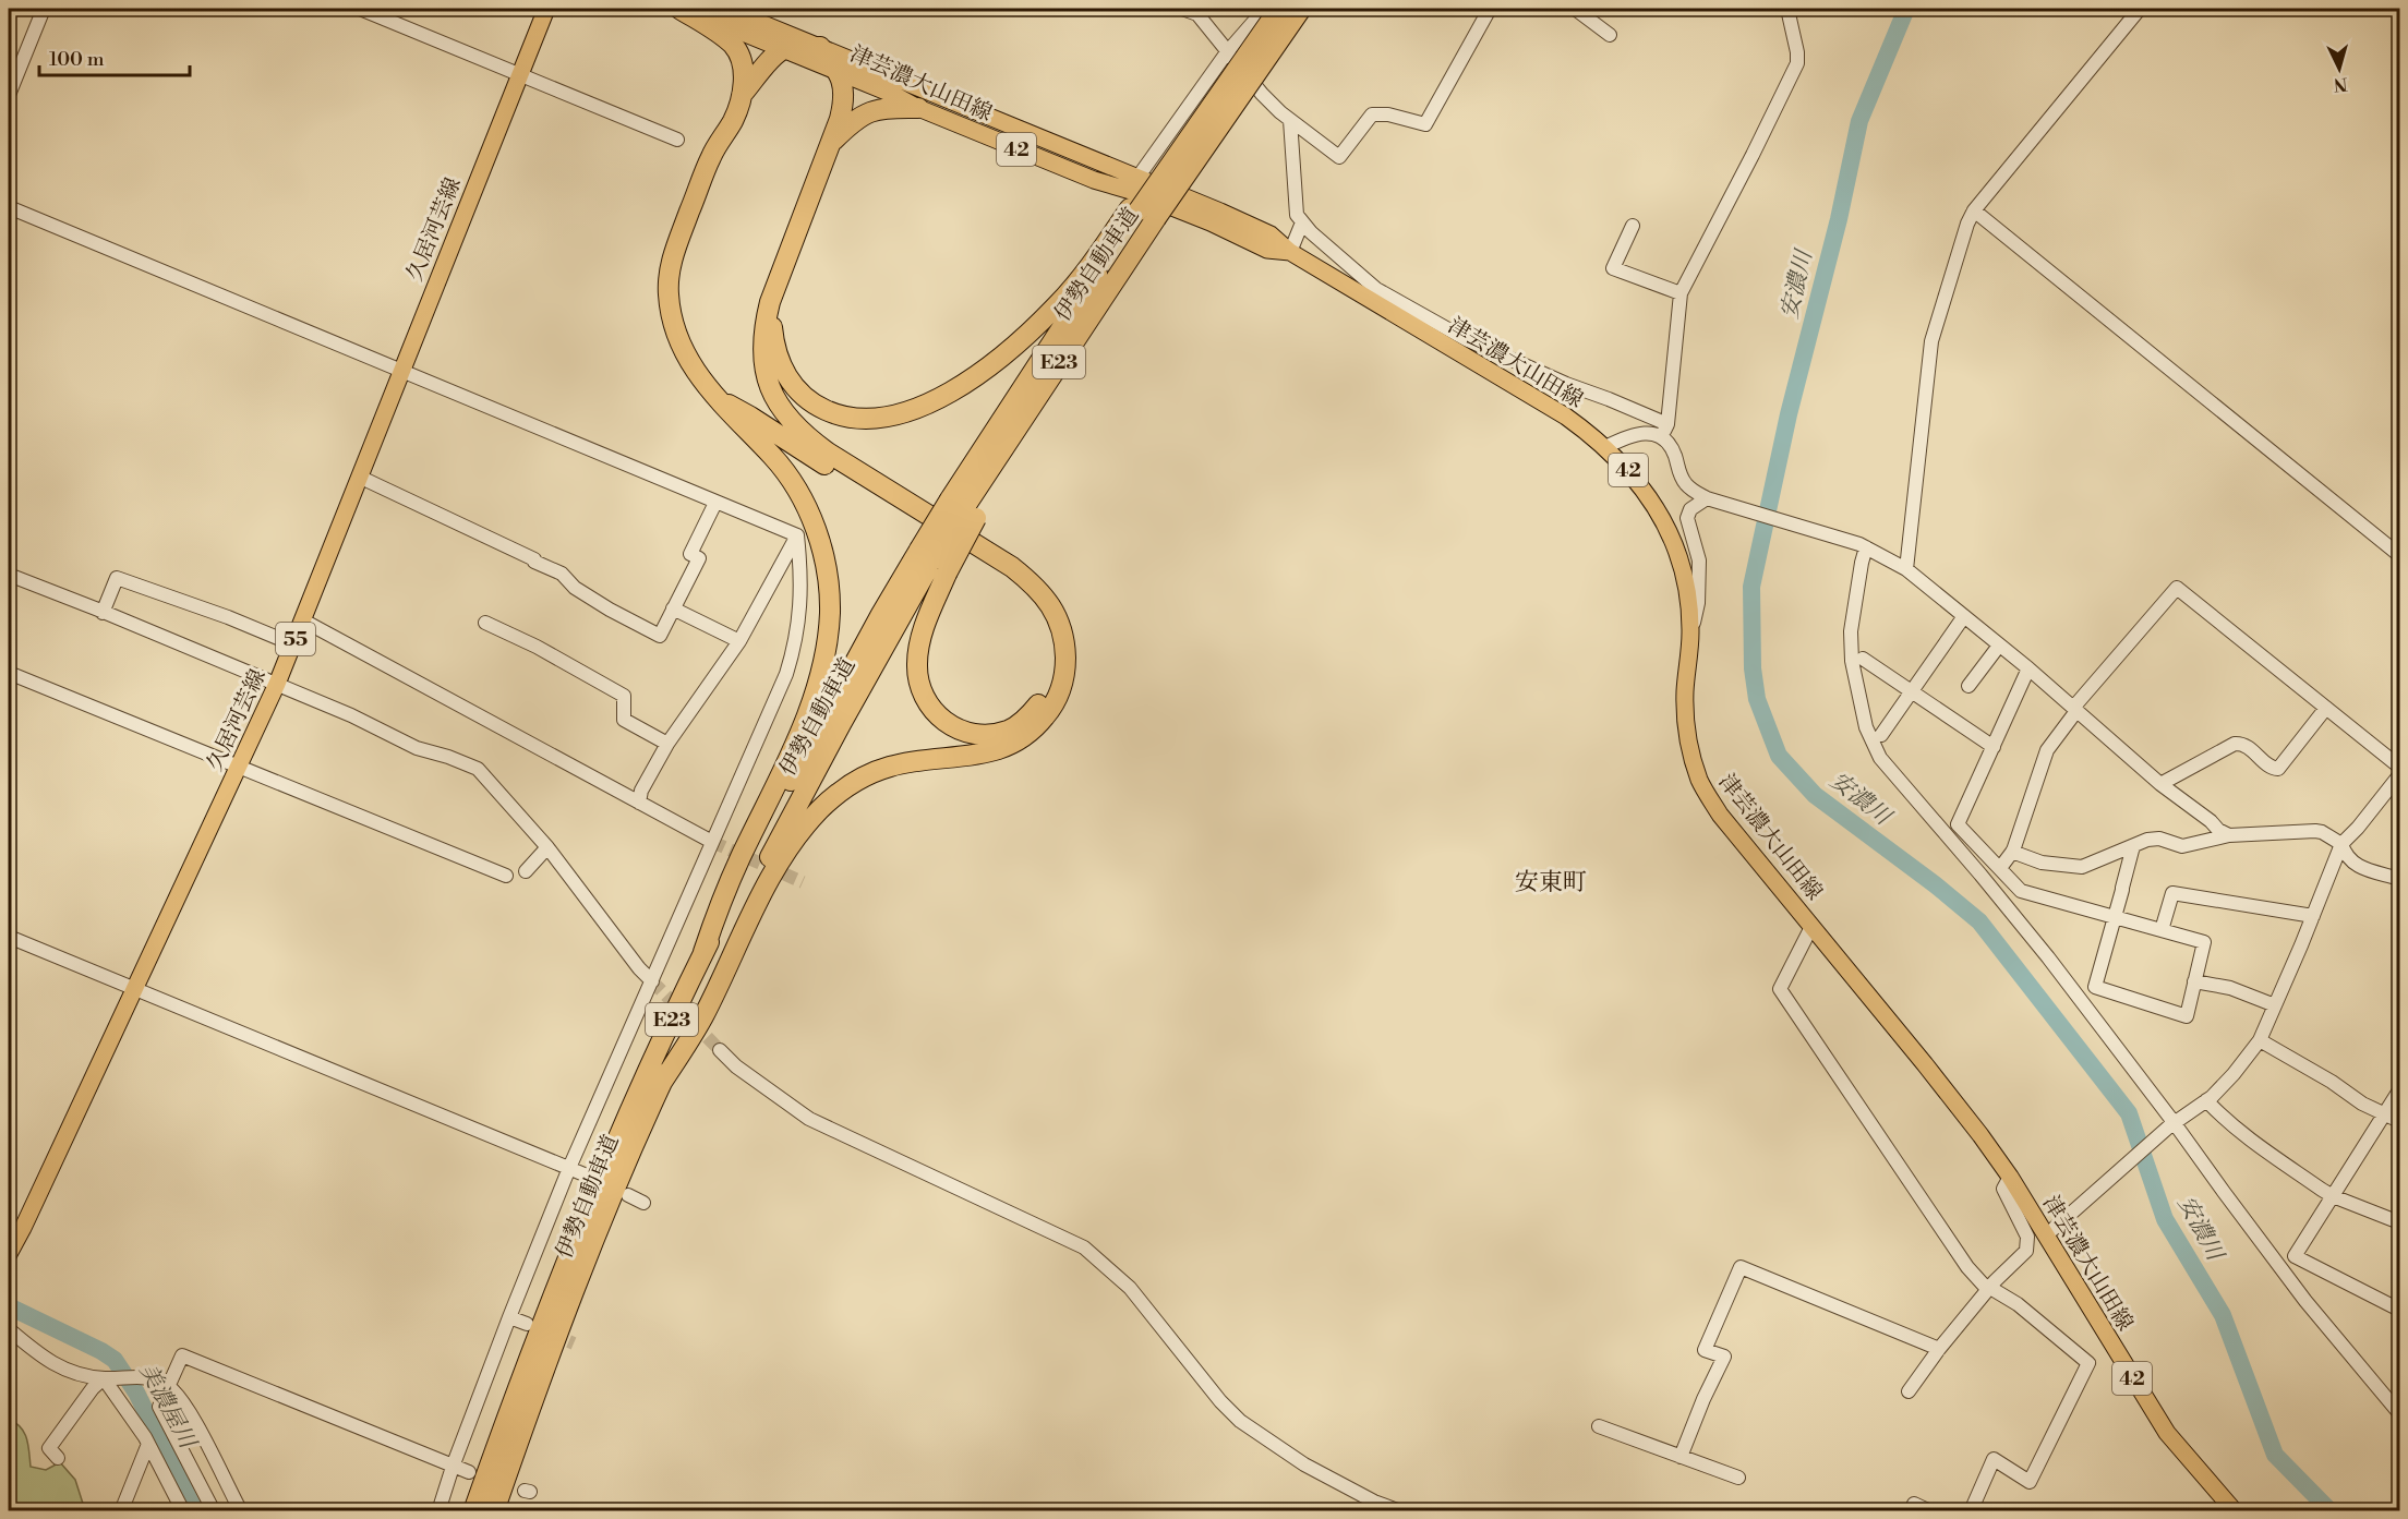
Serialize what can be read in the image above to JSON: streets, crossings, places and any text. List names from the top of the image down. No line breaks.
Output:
{"streets":{"highway":["伊勢自動車道","E23"],"main road":["津芸濃大山田線","42","久居河芸線","55"]},"districts":["安東町"],"water":["安濃川","美濃屋川"],"scale_bar":"100 m","north":"bottom"}
